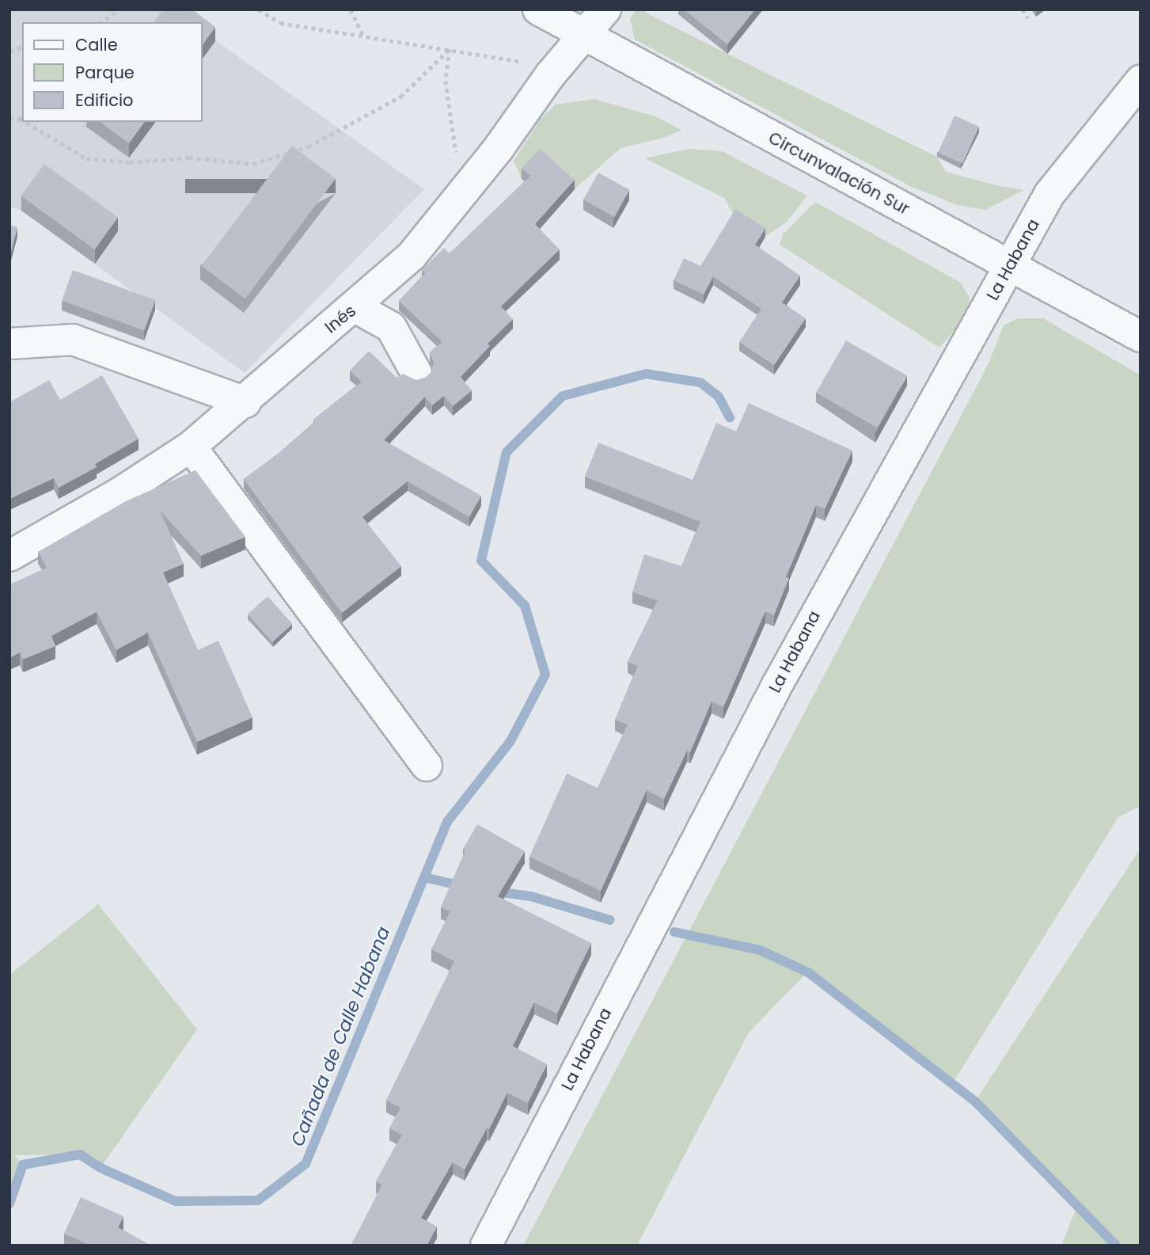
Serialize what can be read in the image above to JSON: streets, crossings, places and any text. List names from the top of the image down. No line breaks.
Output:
{"streets":{"street":["Circunvalación Sur","La Habana","Inés"]},"crossings":[["Circunvalación Sur","La Habana"],["Circunvalación Sur","Inés"]],"water":["Cañada de Calle Habana"],"legend":["Calle","Parque","Edificio"]}
